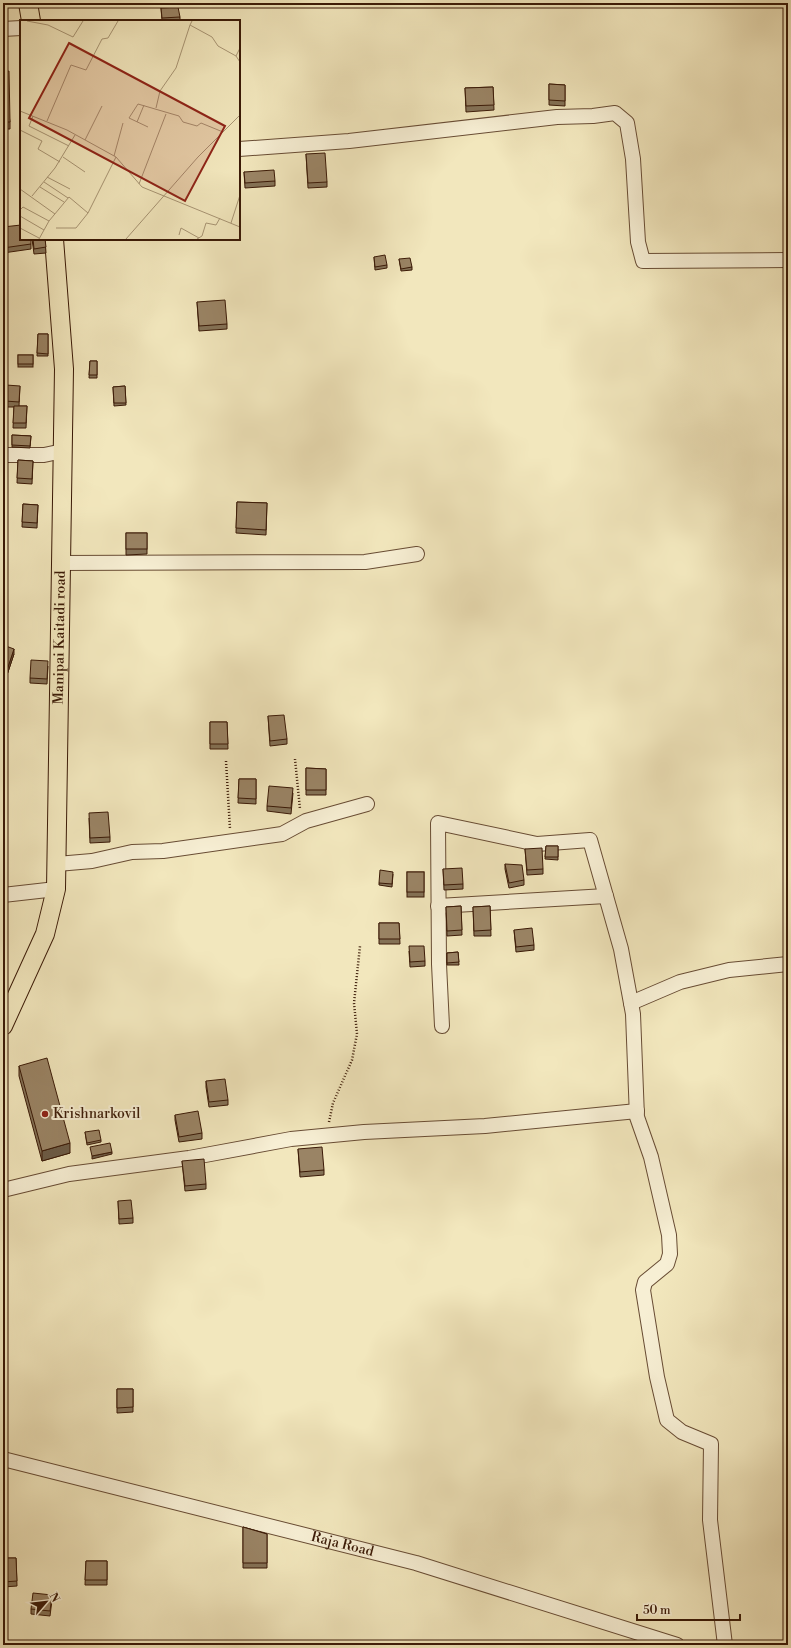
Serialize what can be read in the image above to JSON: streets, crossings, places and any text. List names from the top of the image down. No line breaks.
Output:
{"streets":{"main road":["Manipai Kaitadi road"],"street":["Raja Road"]},"places":["Krishnarkovil"],"scale_bar":"50 m","north":"top right"}
